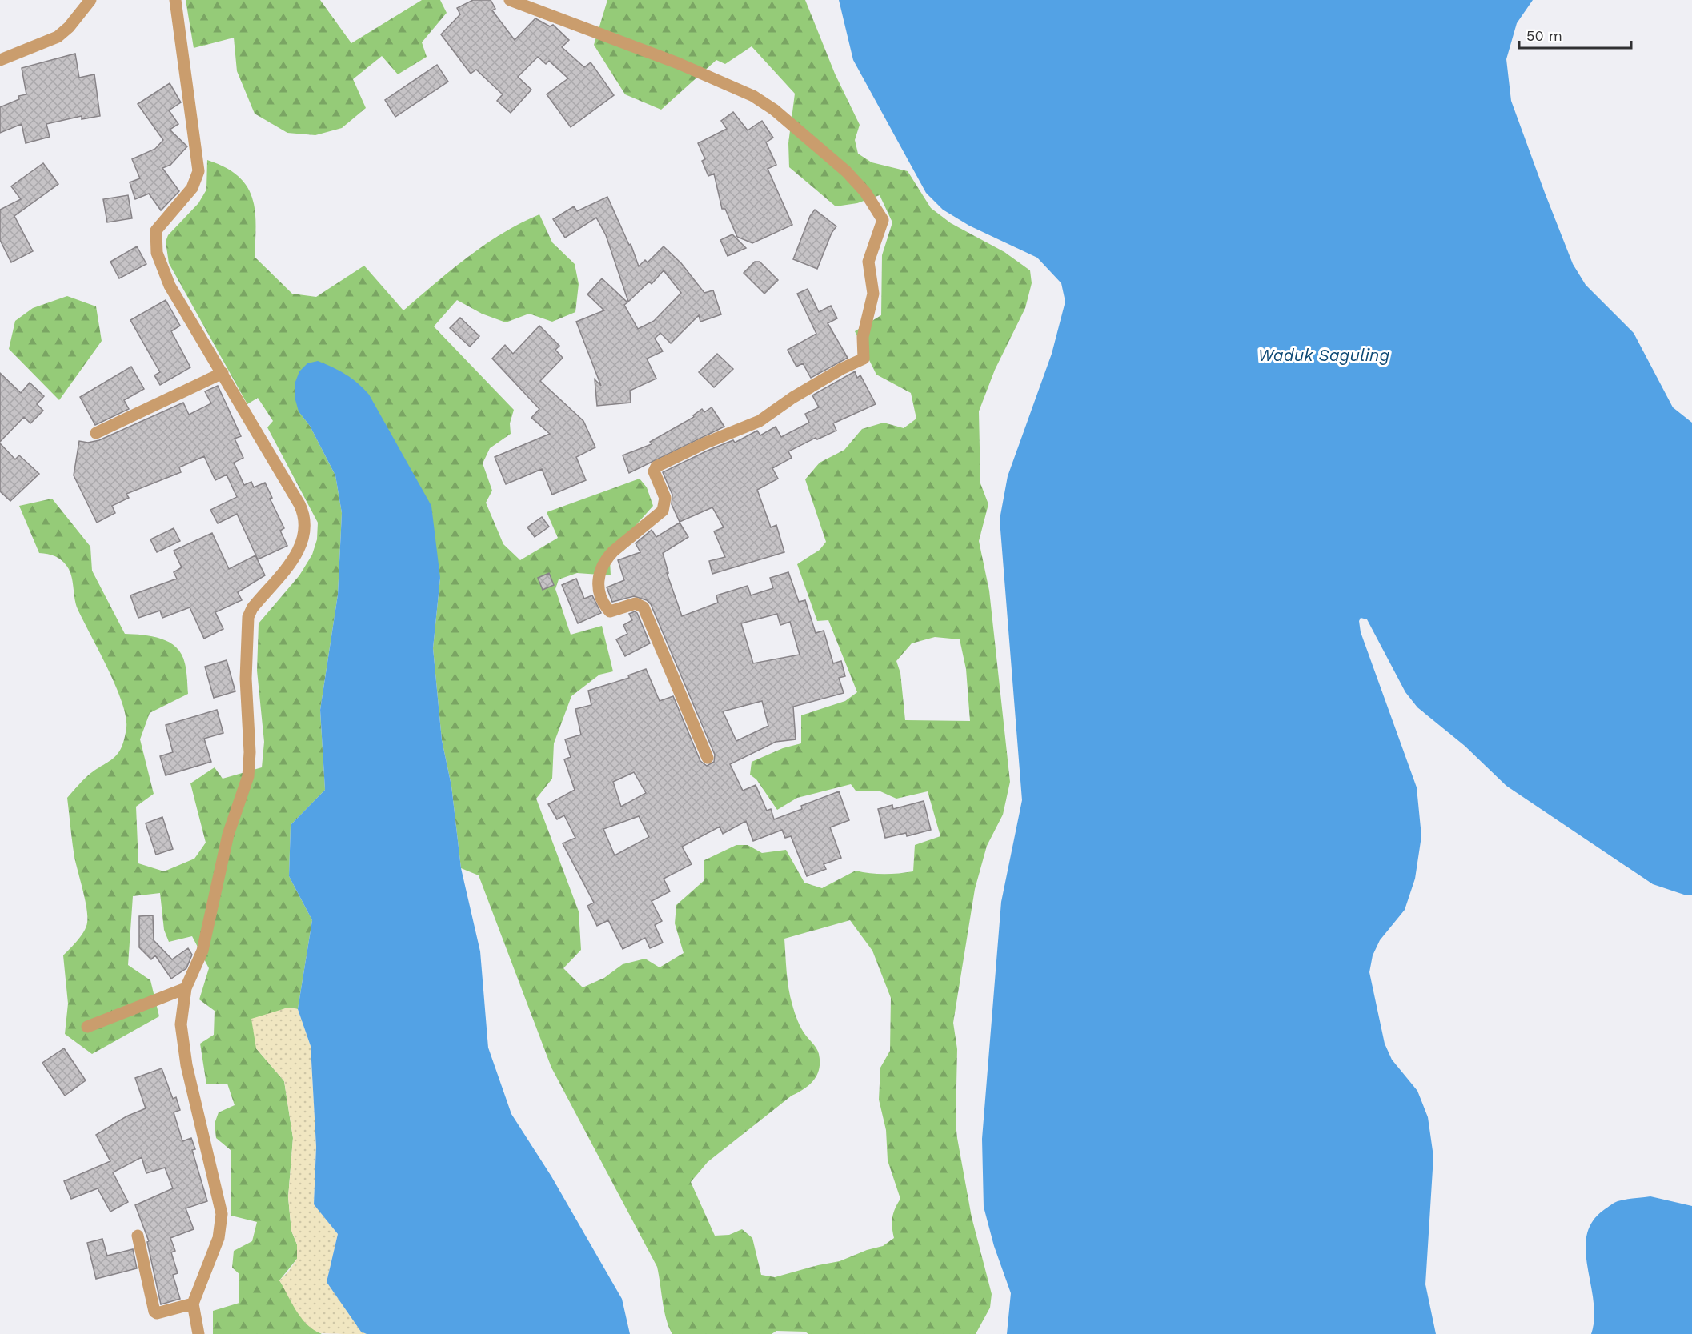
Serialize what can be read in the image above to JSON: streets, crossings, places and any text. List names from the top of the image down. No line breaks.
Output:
{"water":["Waduk Saguling"],"scale_bar":"50 m"}
